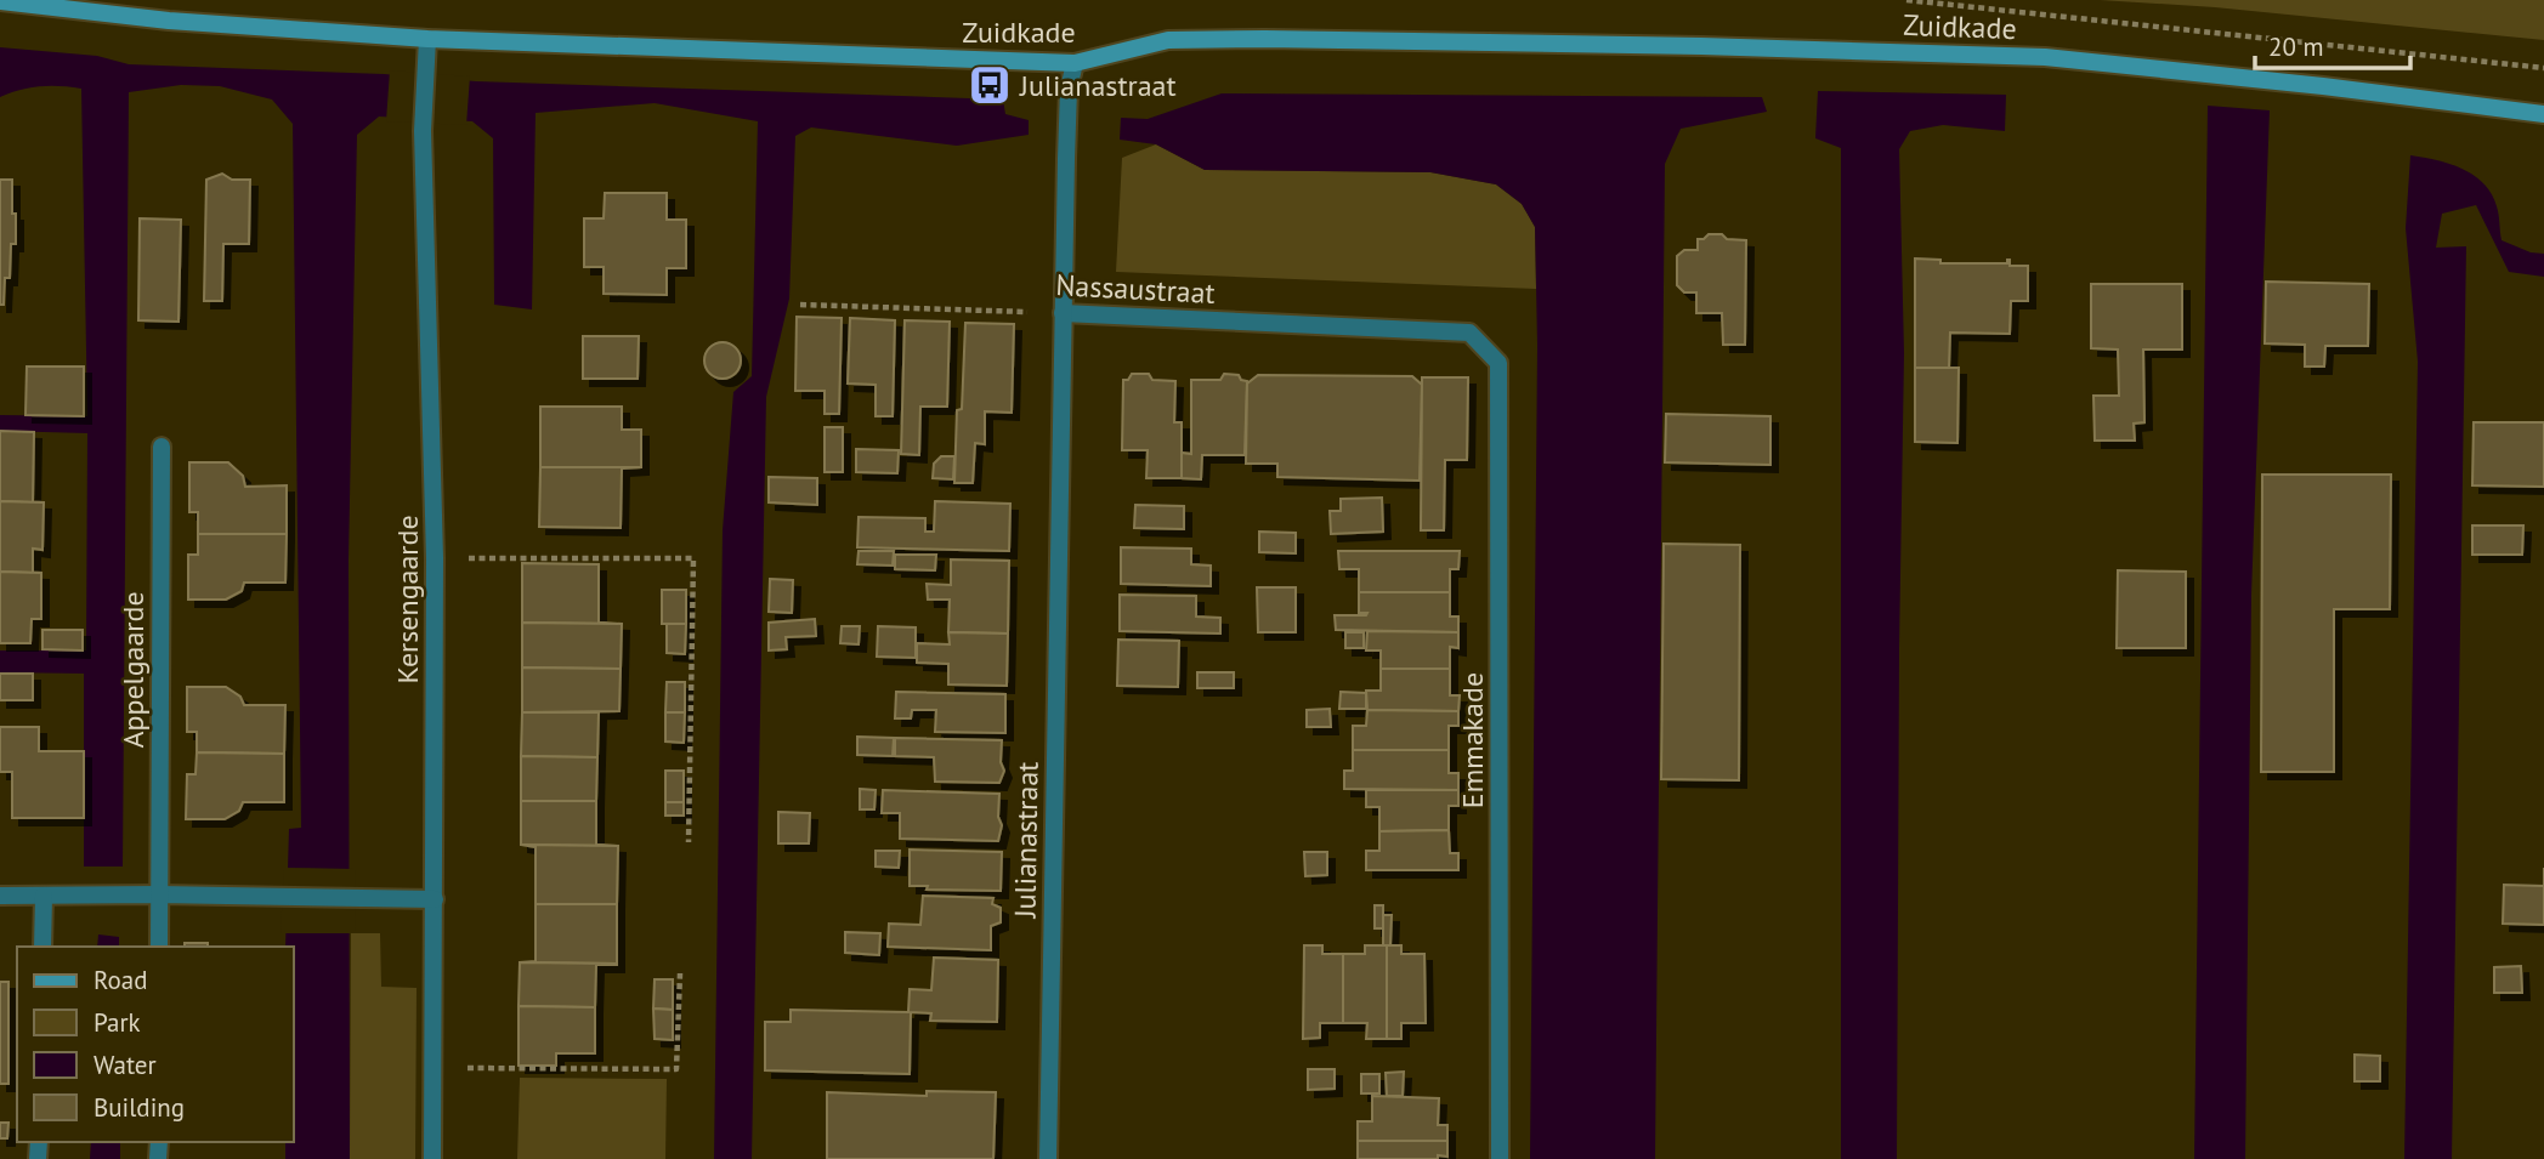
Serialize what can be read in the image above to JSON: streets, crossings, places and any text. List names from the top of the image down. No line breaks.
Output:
{"streets":{"street":["Zuidkade","Nassaustraat","Kersengaarde","Appelgaarde","Emmakade","Julianastraat"]},"crossings":[["Zuidkade","Kersengaarde"],["Zuidkade","Julianastraat"],["Nassaustraat","Emmakade"],["Nassaustraat","Julianastraat"]],"places":{"bus stop":["Julianastraat"]},"legend":["Road","Park","Water","Building"],"scale_bar":"20 m"}
